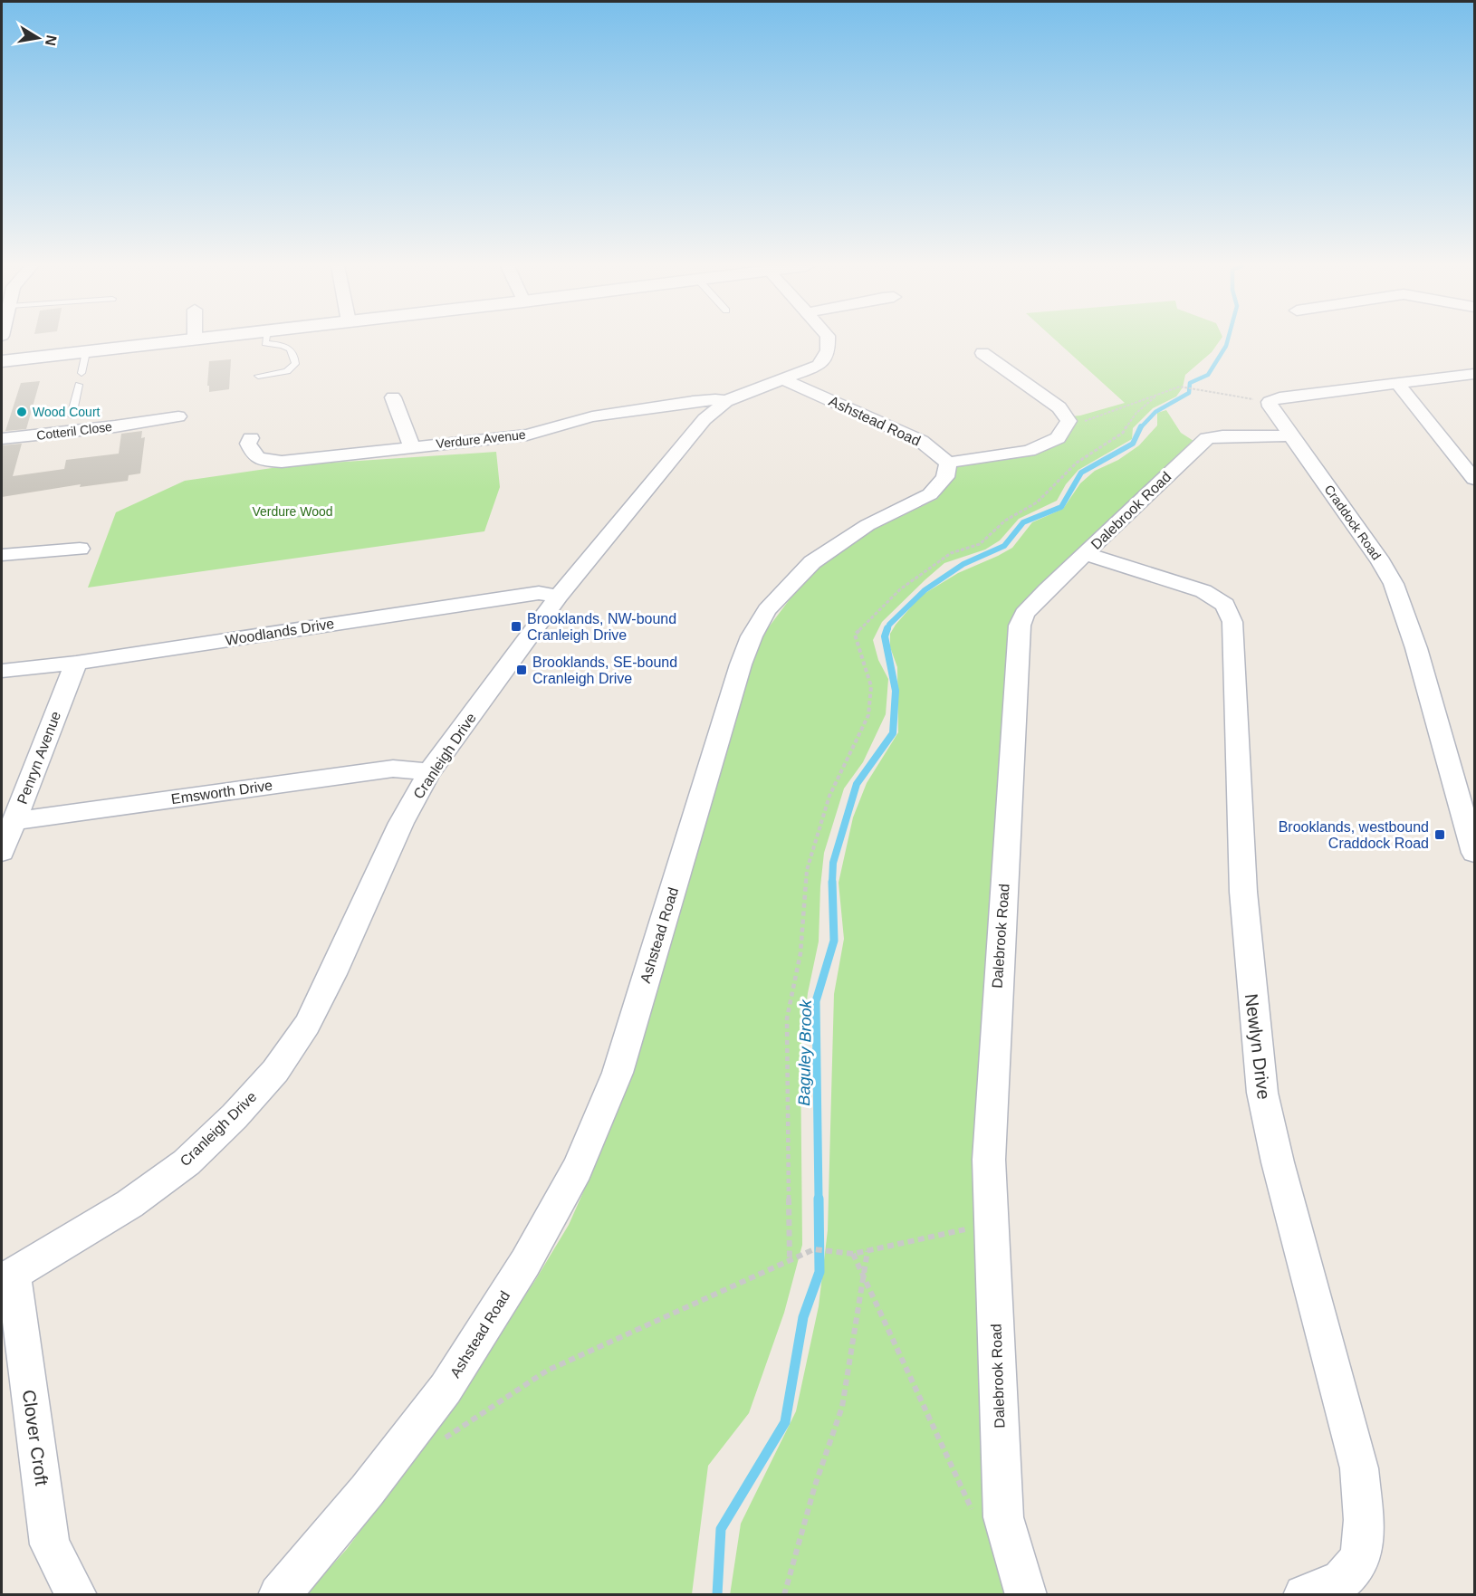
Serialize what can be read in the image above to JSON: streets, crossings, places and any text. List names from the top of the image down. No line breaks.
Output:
{"streets":{"street":["Ashstead Road","Cotteril Close","Verdure Avenue","Dalebrook Road","Craddock Road","Woodlands Drive","Cranleigh Drive","Penryn Avenue","Emsworth Drive","Newlyn Drive","Clover Croft"]},"crossings":[["Ashstead Road","Cranleigh Drive"],["Verdure Avenue","Cranleigh Drive"],["Dalebrook Road","Craddock Road"],["Dalebrook Road","Newlyn Drive"],["Woodlands Drive","Cranleigh Drive"],["Woodlands Drive","Penryn Avenue"],["Cranleigh Drive","Emsworth Drive"],["Cranleigh Drive","Clover Croft"],["Penryn Avenue","Emsworth Drive"]],"water":["Baguley Brook"],"parks":["Verdure Wood"],"places":{"other":["Wood Court"],"transit":["Brooklands, NW-bound Cranleigh Drive","Brooklands, SE-bound Cranleigh Drive","Brooklands, westbound Craddock Road"]},"north":"right"}
